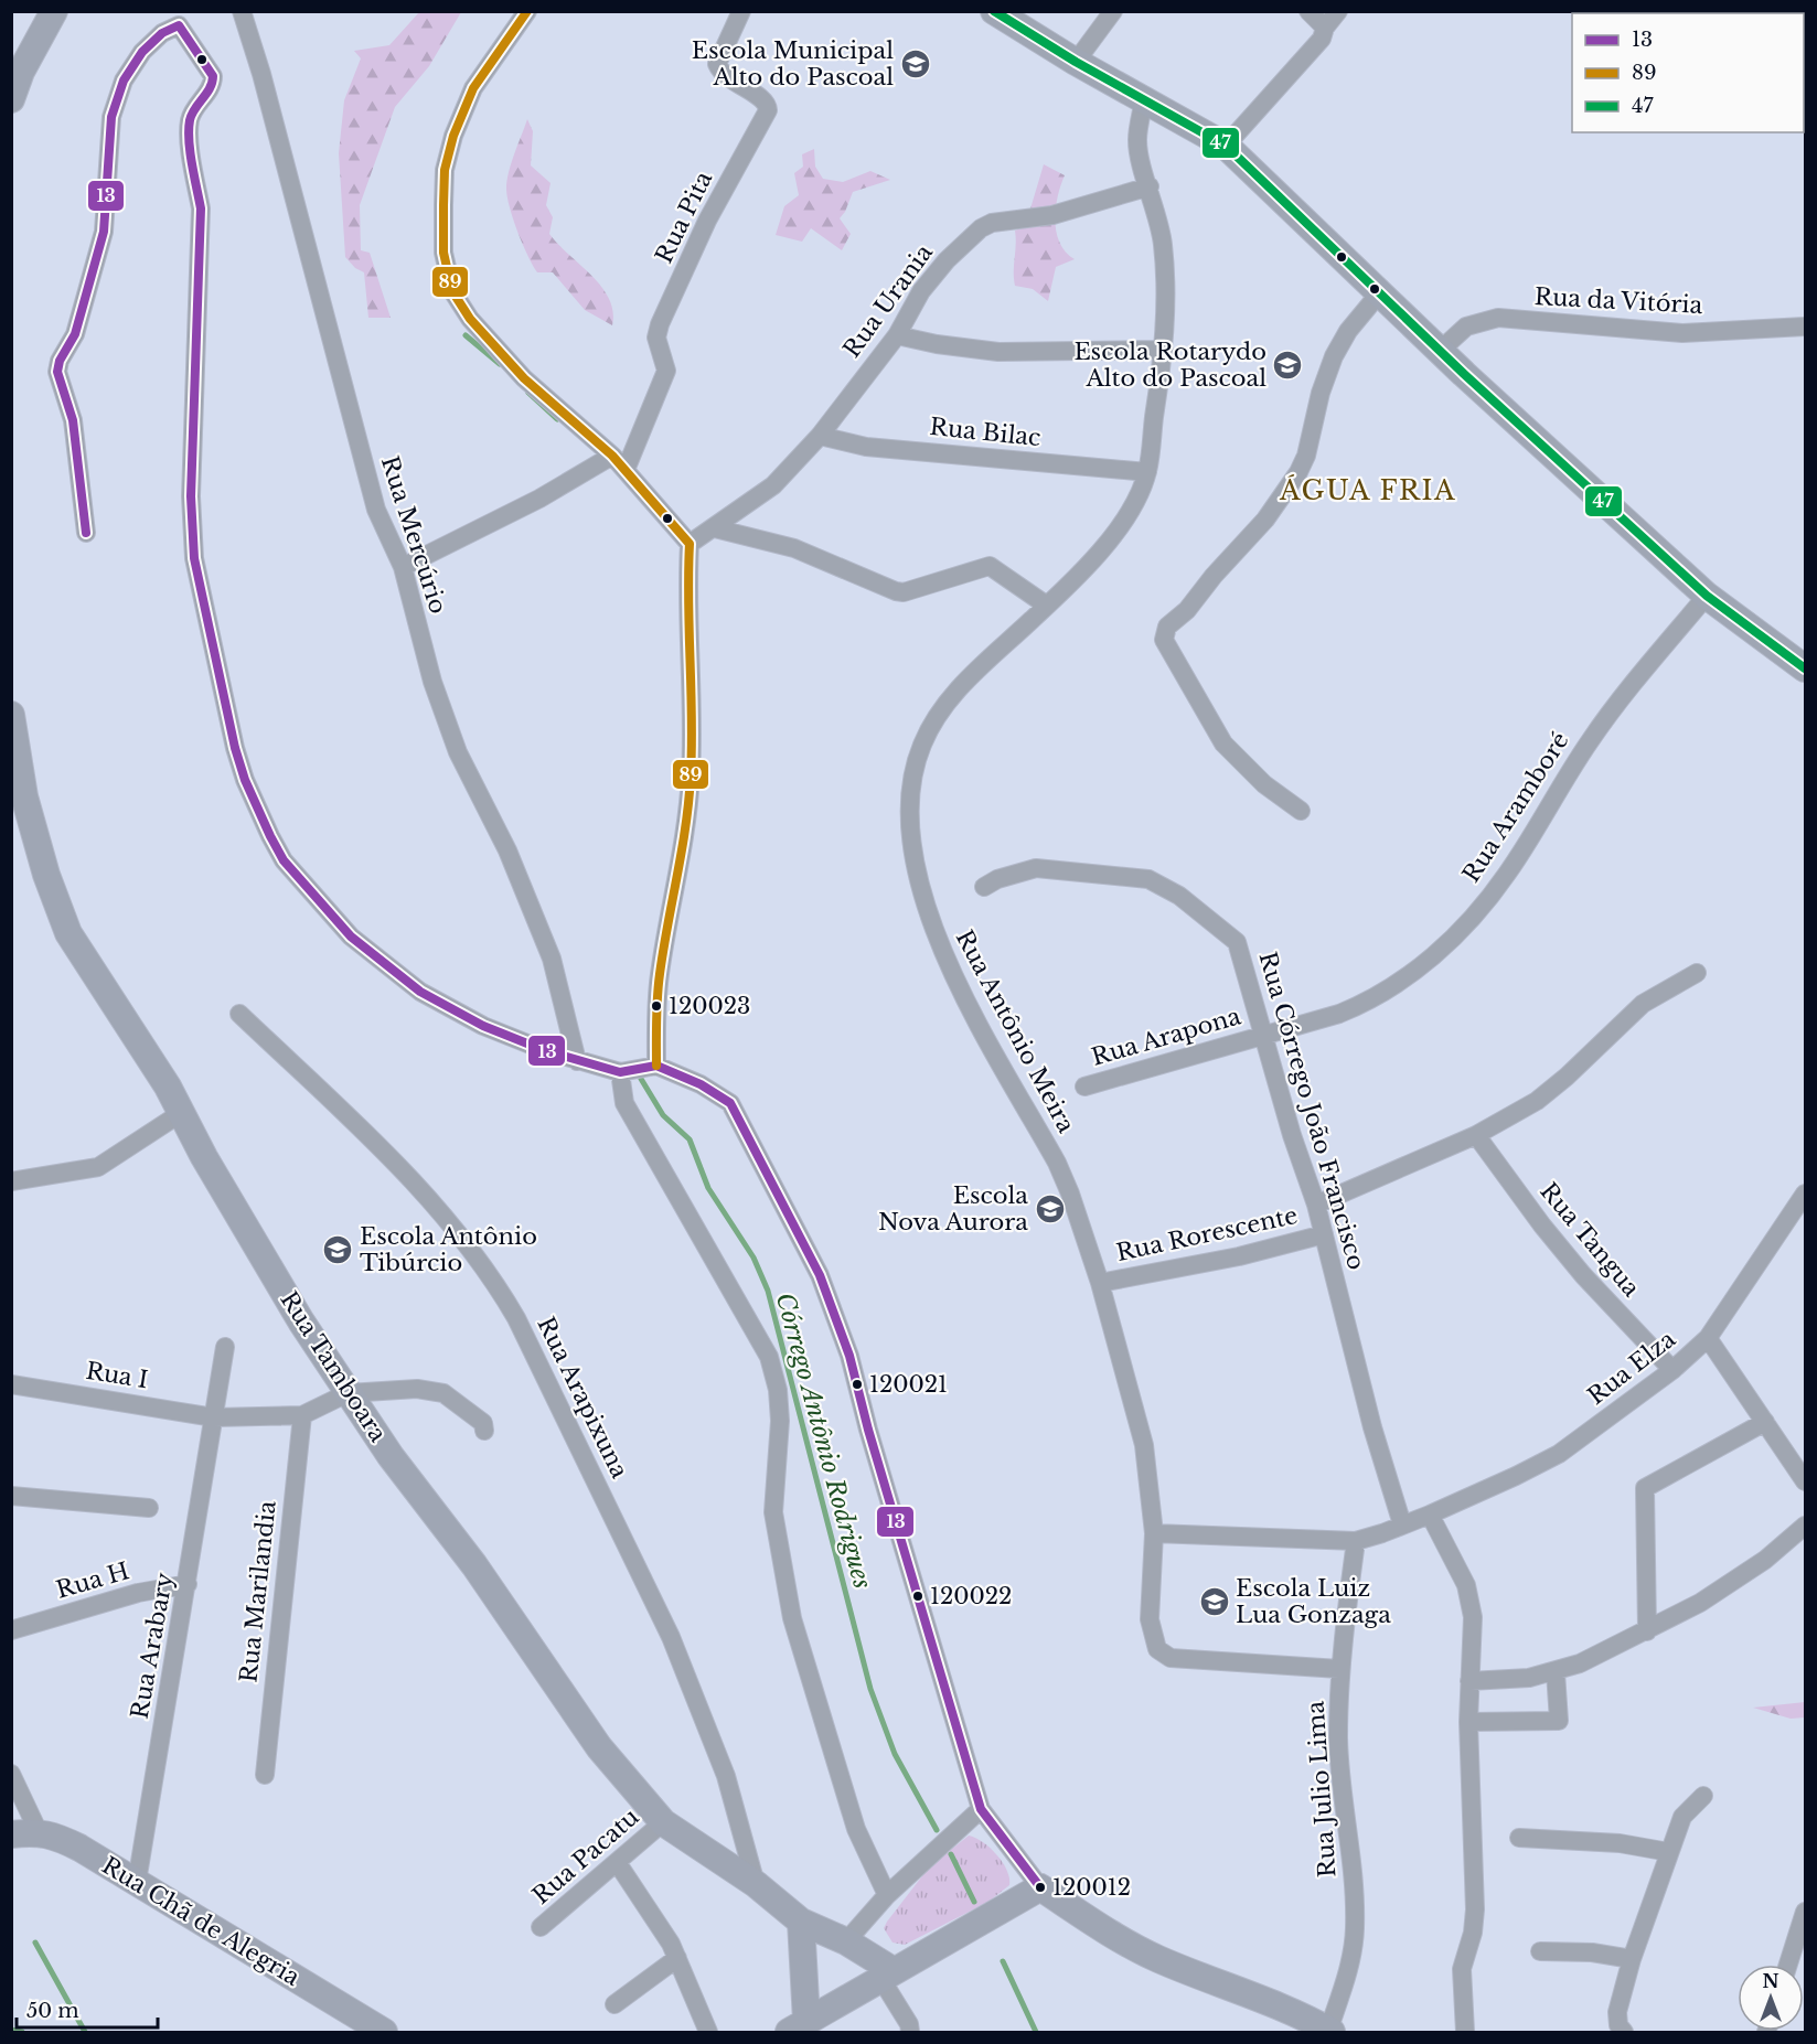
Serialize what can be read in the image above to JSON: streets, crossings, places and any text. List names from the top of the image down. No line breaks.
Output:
{"streets":{"street":["Rua Pita","Rua Urania","Rua da Vitória","Rua Bilac","Rua Mercúrio","Rua Aramboré","Rua Antônio Meira","Rua Arapona","Rua Córrego João Francisco","Rua Rorescente","Rua Tangua","Rua Tamboara","Rua Elza","Rua I","Rua Arapixuna","Rua H","Rua Marilandia","Rua Arabary","Rua Julio Lima","Rua Pacatu","Rua Chã de Alegria"]},"crossings":[["Rua Urania","Rua Bilac"],["Rua Urania","Rua Antônio Meira"],["Rua Bilac","Rua Antônio Meira"],["Rua Aramboré","Rua Arapona"],["Rua Aramboré","Rua Córrego João Francisco"],["Rua Antônio Meira","Rua Rorescente"],["Rua Antônio Meira","Rua Julio Lima"],["Rua Arapona","Rua Córrego João Francisco"],["Rua Córrego João Francisco","Rua Rorescente"],["Rua Córrego João Francisco","Rua Elza"],["Rua Tangua","Rua Elza"],["Rua Tamboara","Rua Arapixuna"],["Rua Tamboara","Rua Pacatu"],["Rua Elza","Rua Julio Lima"],["Rua I","Rua Marilandia"],["Rua I","Rua Arabary"],["Rua H","Rua Arabary"],["Rua Arabary","Rua Chã de Alegria"]],"districts":["ÁGUA FRIA"],"water":["Córrego Antônio Rodrigues"],"places":{"school or university":["Escola Municipal Alto do Pascoal","Escola Rotarydo Alto do Pascoal","Escola Nova Aurora","Escola Antônio Tibúrcio","Escola Luiz Lua Gonzaga"],"other":["120023","120021","120022","120012"]},"lines":["transit line 89","transit line 47","transit line 13"],"legend":["13","89","47"],"scale_bar":"50 m","north":"top"}
